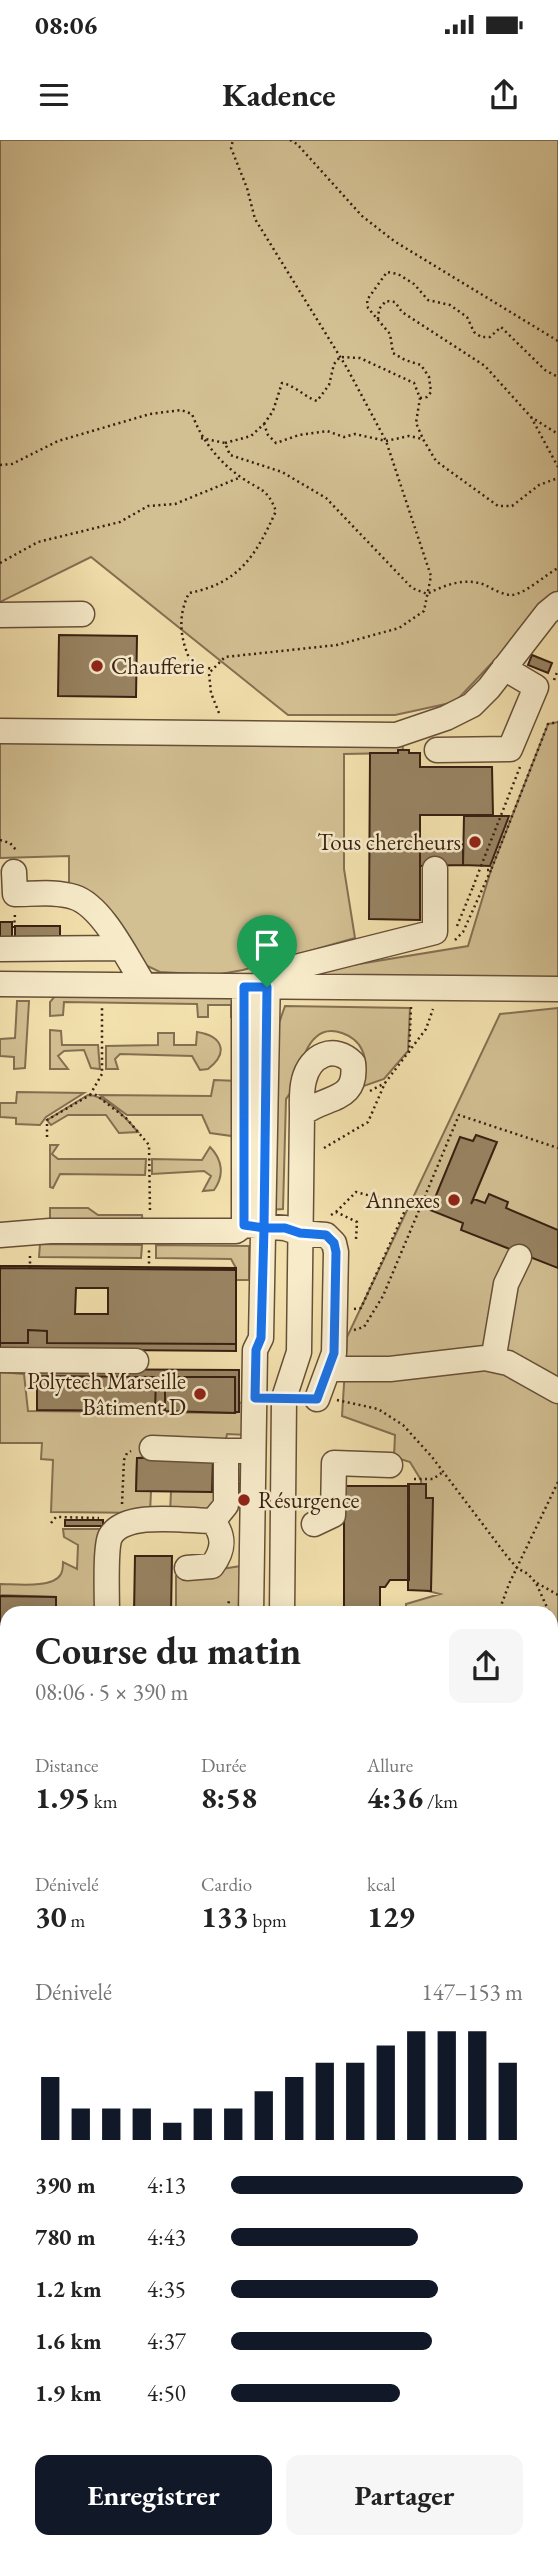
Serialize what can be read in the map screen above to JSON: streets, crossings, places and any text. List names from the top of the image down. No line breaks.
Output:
{"places":["Chaufferie","Tous chercheurs","Annexes","Polytech Marseille Bâtiment D","Résurgence"],"page":{"status":"08:06","header":"Kadence","heading":["Course du matin","08:06 · 5 × 390 m"],"stats":[["Distance","1.95 km"],["Durée","8:58"],["Allure","4:36 /km"],["Dénivelé","30 m"],["Cardio","133 bpm"],["kcal","129"]],"chart":["Dénivelé","147–153 m"],"list":[{"name":"390 m","note":"4:13"},{"name":"780 m","note":"4:43"},{"name":"1.2 km","note":"4:35"},{"name":"1.6 km","note":"4:37"},{"name":"1.9 km","note":"4:50"}],"buttons":["Enregistrer","Partager"]}}
